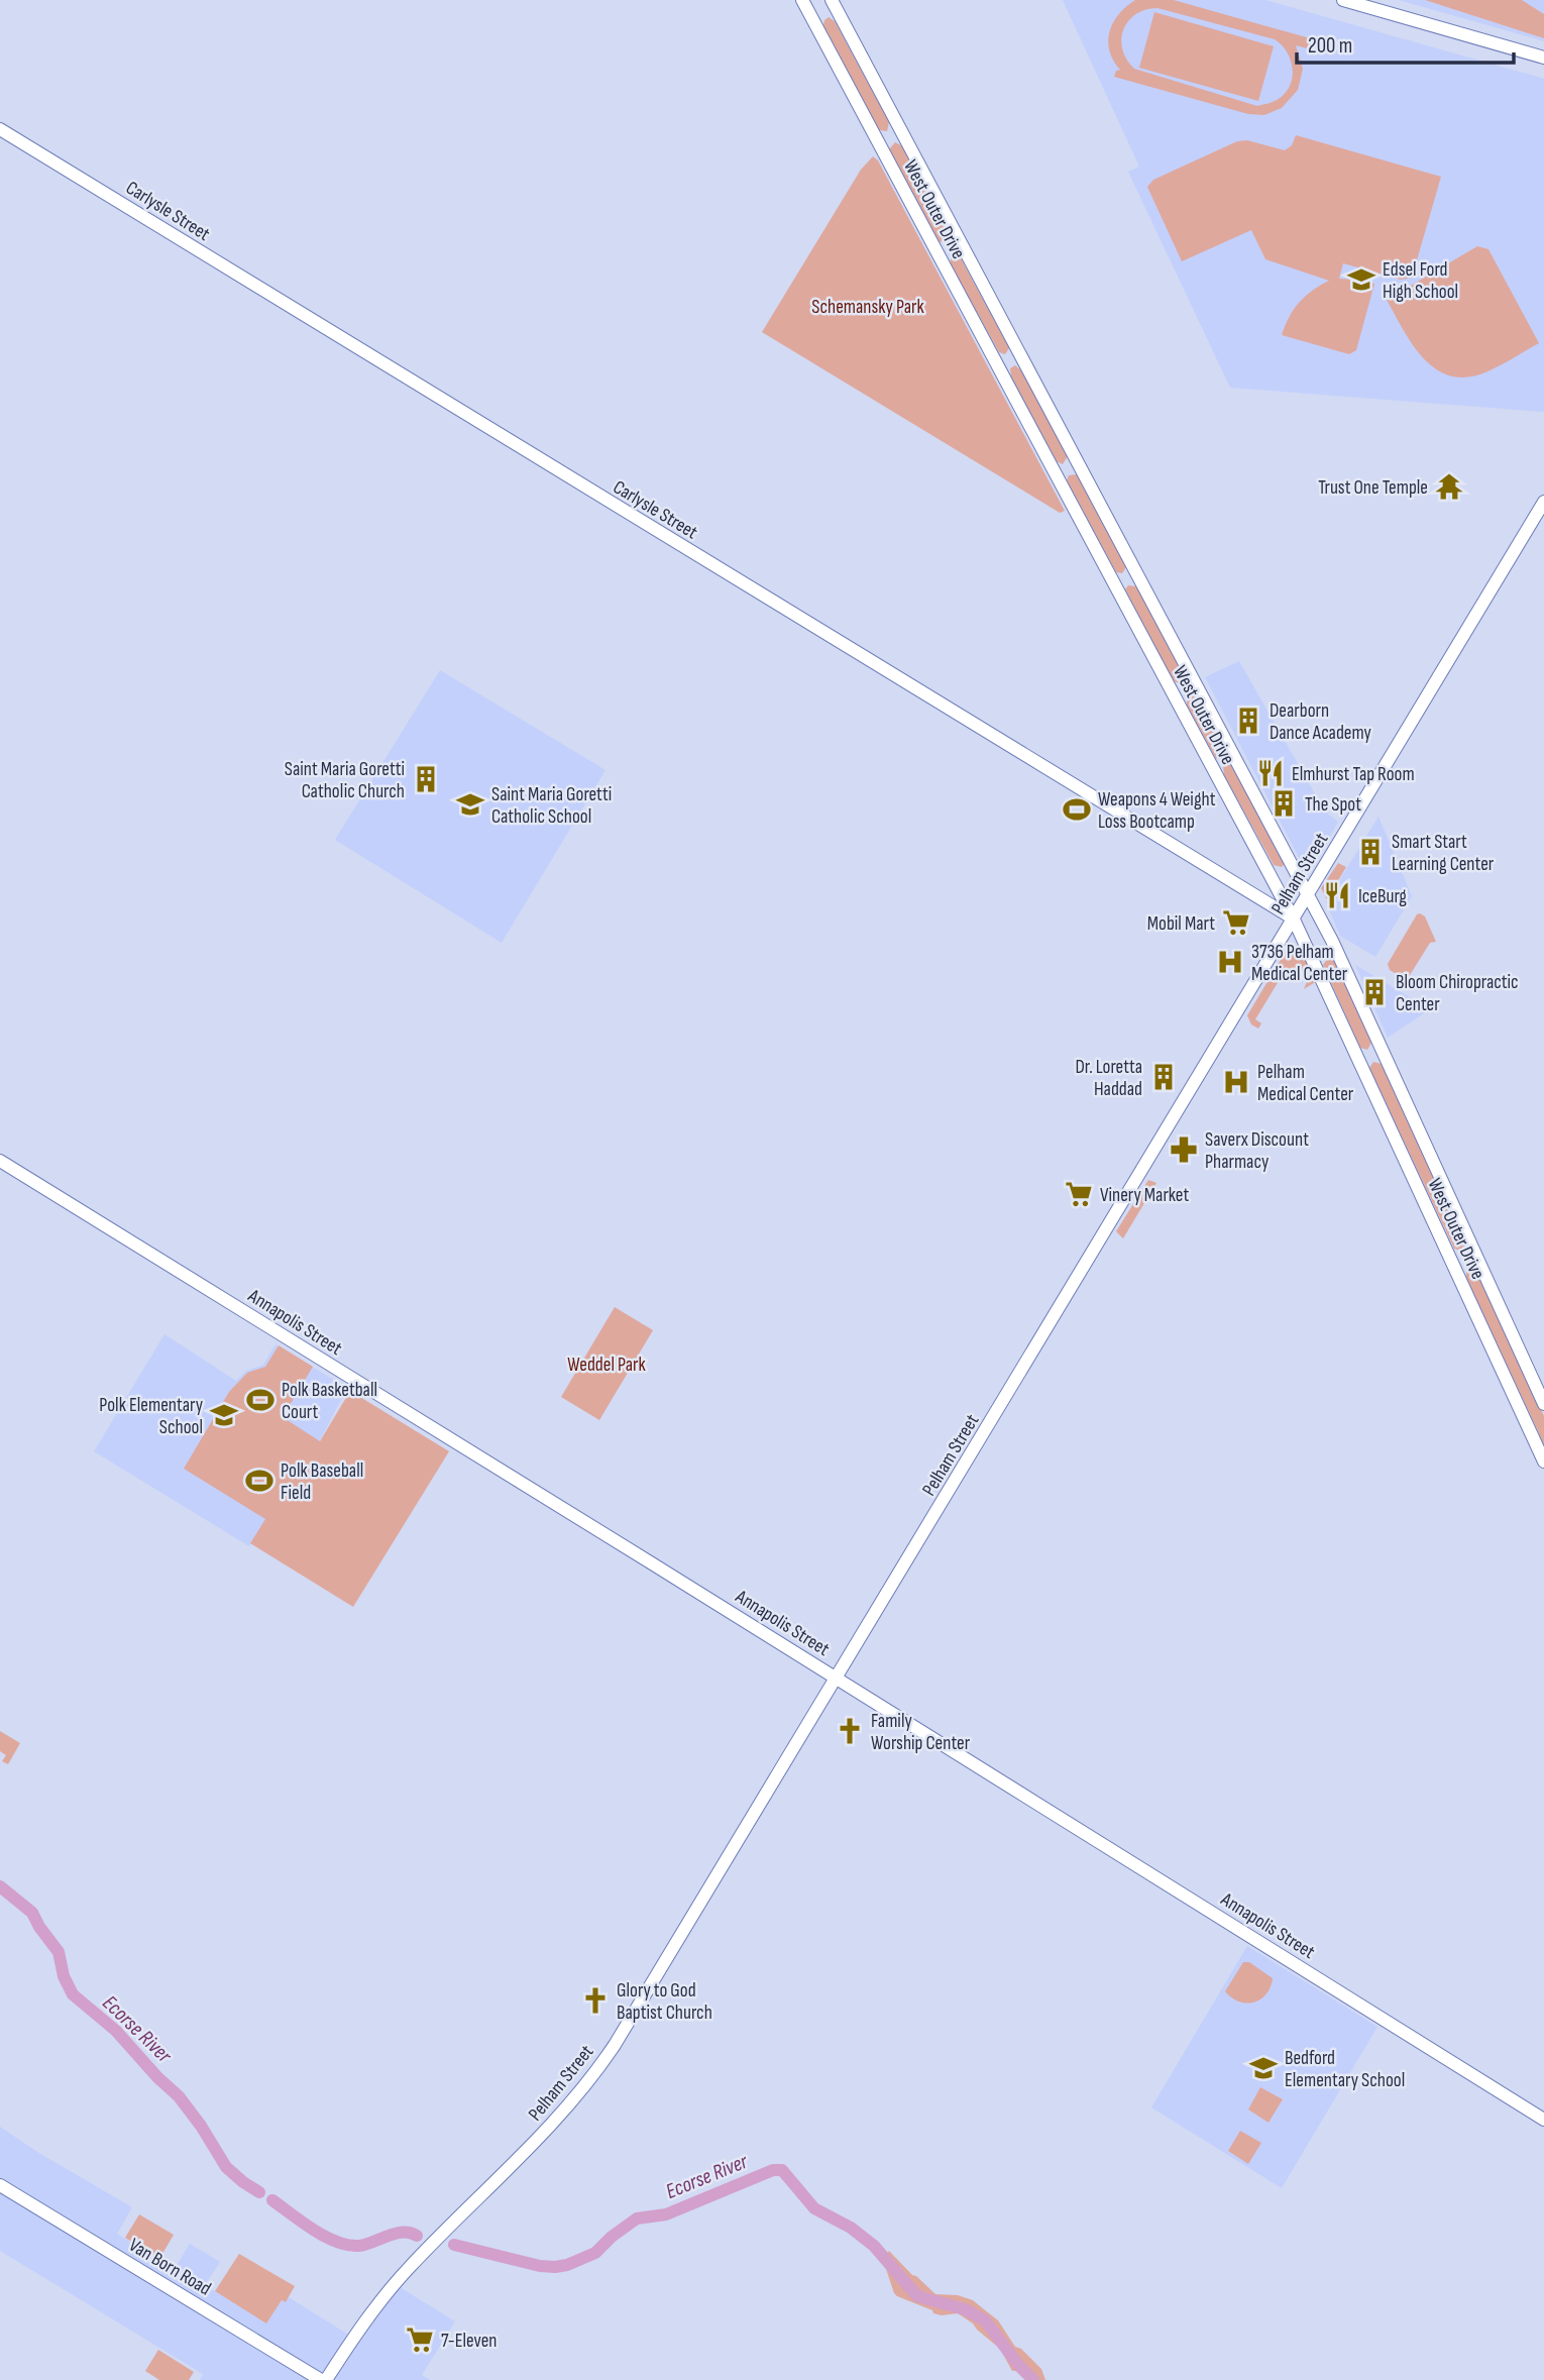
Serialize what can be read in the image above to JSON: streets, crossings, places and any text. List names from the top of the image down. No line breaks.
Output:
{"streets":{"street":["West Outer Drive","Carlysle Street","Pelham Street","Annapolis Street","Van Born Road"]},"crossings":[["West Outer Drive","Carlysle Street"],["West Outer Drive","Pelham Street"],["Carlysle Street","Pelham Street"],["Pelham Street","Annapolis Street"],["Pelham Street","Van Born Road"]],"water":["Ecorse River"],"parks":["Schemansky Park","Weddel Park"],"places":{"school or university":["Edsel Ford High School","Saint Maria Goretti Catholic School","Polk Elementary School","Bedford Elementary School"],"temple":["Trust One Temple"],"building":["Dearborn Dance Academy","Saint Maria Goretti Catholic Church","The Spot","Smart Start Learning Center","Bloom Chiropractic Center","Dr. Loretta Haddad"],"restaurant":["Elmhurst Tap Room","IceBurg"],"sports":["Weapons 4 Weight Loss Bootcamp","Polk Basketball Court","Polk Baseball Field"],"supermarket":["Mobil Mart","Vinery Market","7-Eleven"],"hospital":["3736 Pelham Medical Center","Pelham Medical Center"],"pharmacy":["Saverx Discount Pharmacy"],"church":["Family Worship Center","Glory to God Baptist Church"]},"scale_bar":"200 m"}
